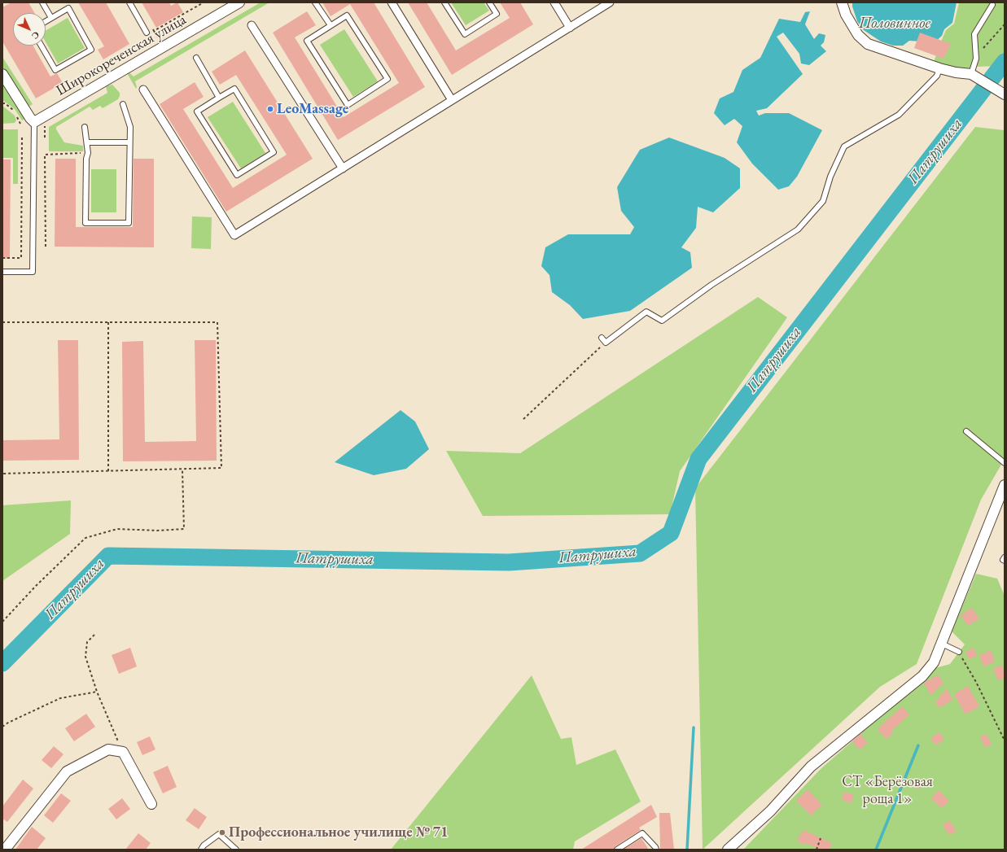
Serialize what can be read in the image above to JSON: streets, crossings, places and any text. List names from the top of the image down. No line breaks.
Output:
{"streets":{"street":["Широкореченская улица"]},"water":["Половинное","Патрушиха"],"parks":["СТ «Берёзовая роща 1»"],"places":["LeoMassage","Профессиональное училище № 71"],"north":"bottom right"}
